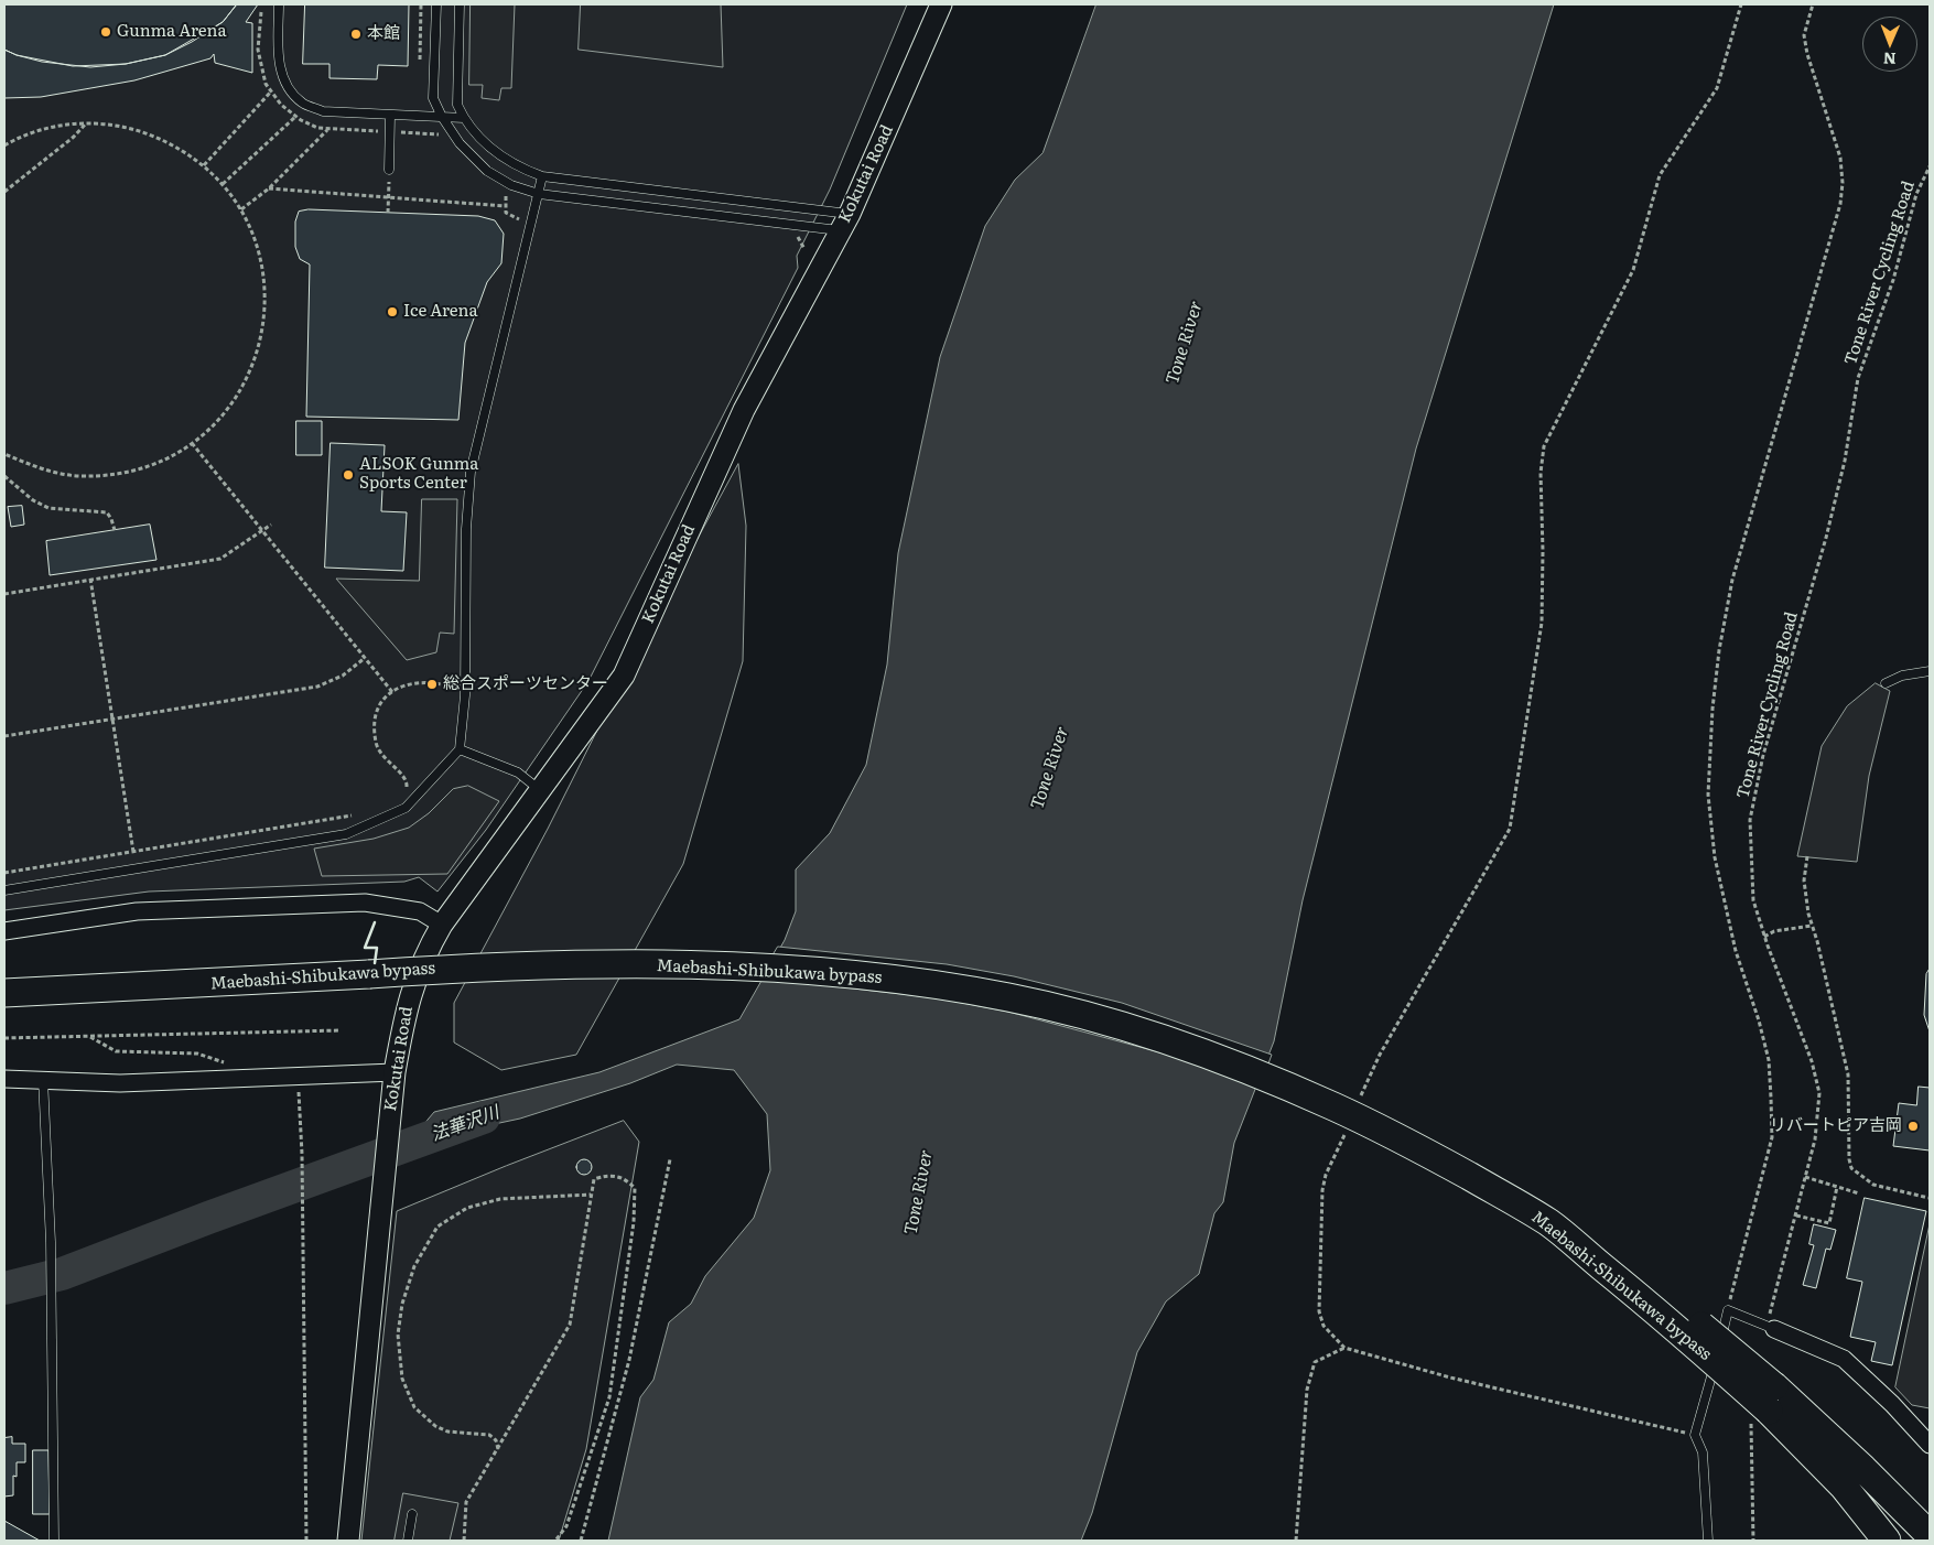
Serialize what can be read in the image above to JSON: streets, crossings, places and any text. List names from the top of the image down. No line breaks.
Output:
{"streets":{"highway":["Maebashi-Shibukawa bypass"],"street":["Kokutai Road"],"path":["Tone River Cycling Road"]},"water":["Tone River","法華沢川"],"places":["Gunma Arena","本館","Ice Arena","ALSOK Gunma Sports Center","総合スポーツセンター","リバートピア吉岡"],"north":"bottom"}
